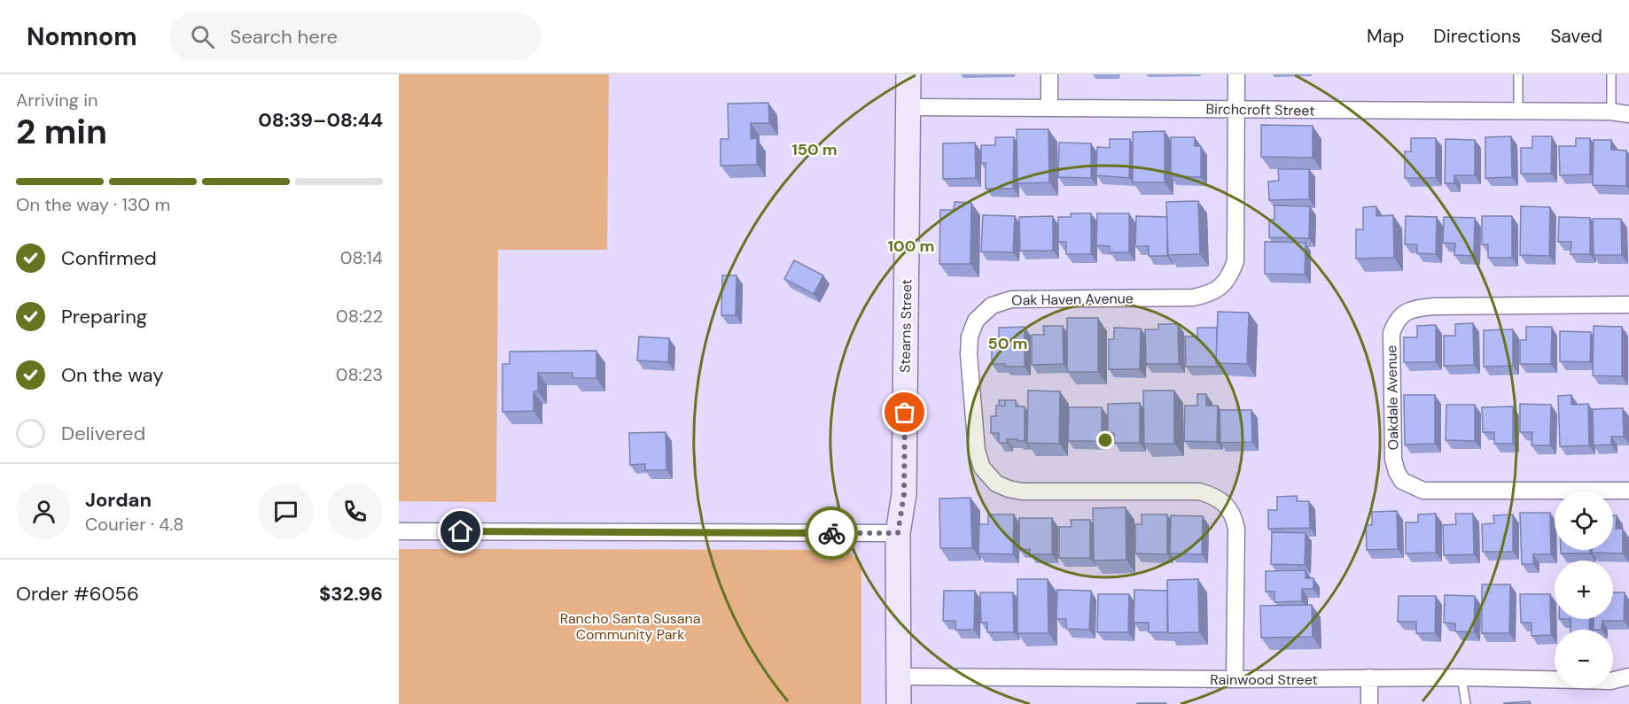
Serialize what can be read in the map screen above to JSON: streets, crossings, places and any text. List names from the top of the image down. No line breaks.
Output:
{"streets":{"main road":["Stearns Street"],"street":["Birchcroft Street","Oak Haven Avenue","Oakdale Avenue","Rainwood Street"]},"crossings":[["Birchcroft Street","Oak Haven Avenue"],["Birchcroft Street","Stearns Street"],["Oak Haven Avenue","Rainwood Street"],["Stearns Street","Rainwood Street"]],"parks":["Rancho Santa Susana Community Park"],"page":{"header":"Nomnom","search":"Search here","nav":["Map","Directions","Saved"],"heading":["2 min","Arriving in","08:39–08:44"],"panel":["Jordan","Courier · 4.8","Order #6056","$32.96"],"bar":"On the way · 130 m","list":[["Confirmed","08:14"],["Preparing","08:22"],["On the way","08:23"],"Delivered"],"map_buttons":["+","−"]},"rings":["150 m","100 m","50 m"]}
